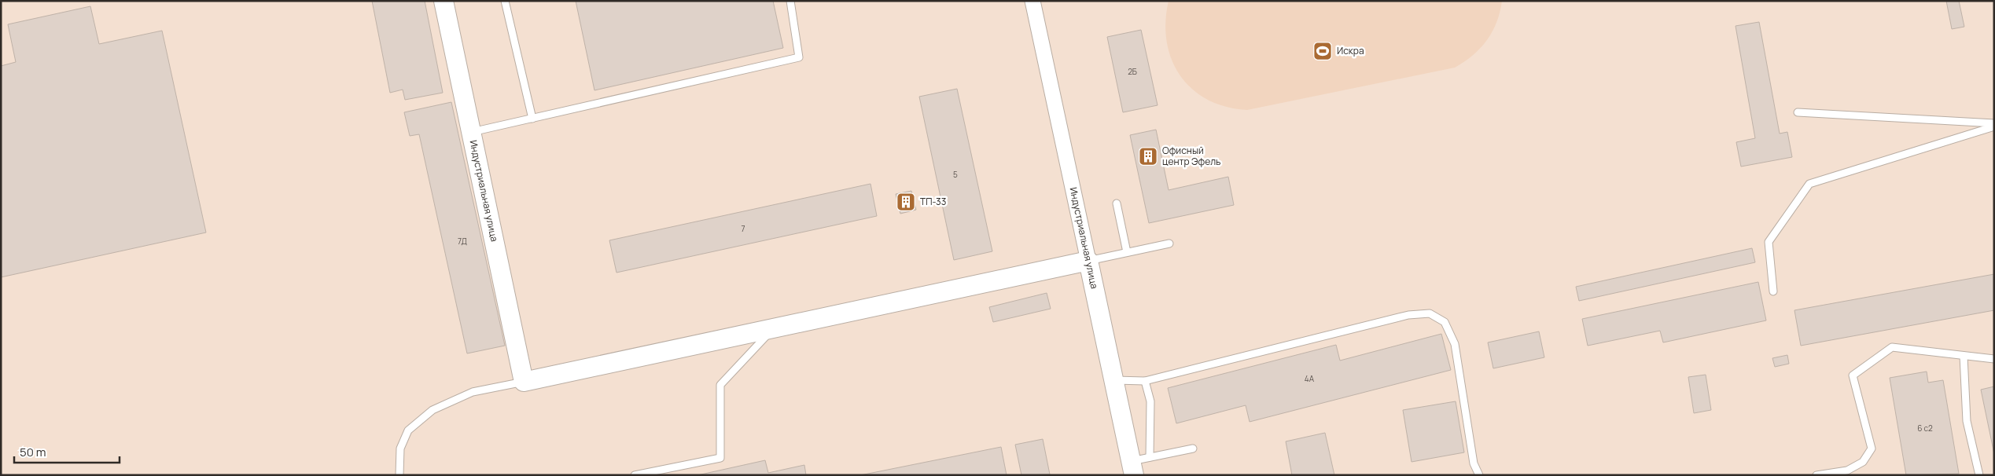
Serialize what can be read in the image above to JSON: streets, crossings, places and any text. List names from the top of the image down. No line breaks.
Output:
{"streets":{"street":["Индустриальная улица"]},"places":{"sports":["Искра"],"building":["Офисный центр Эфель","ТП-33"]},"house_numbers":["2Б","5","7","7Д","4А","6 с2"],"scale_bar":"50 m"}
